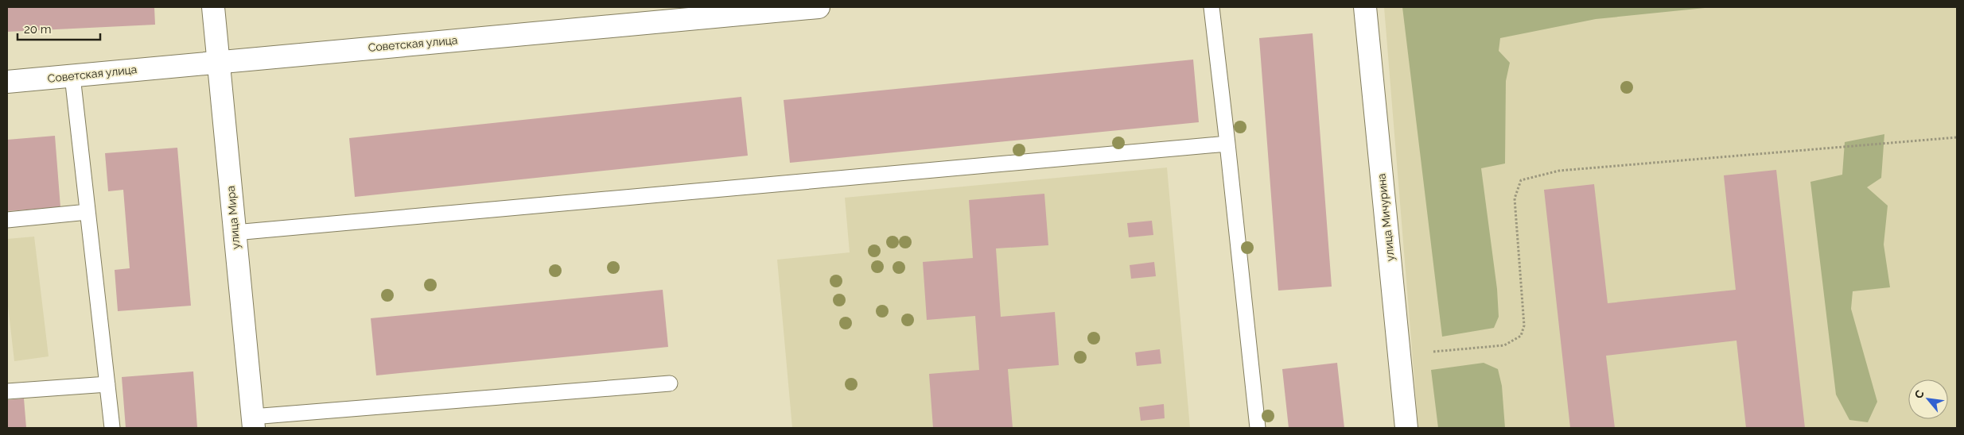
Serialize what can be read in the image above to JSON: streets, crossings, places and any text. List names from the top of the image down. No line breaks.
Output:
{"streets":{"street":["Советская улица","улица Мира","улица Мичурина"]},"crossings":[["Советская улица","улица Мира"]],"scale_bar":"20 m","north":"top left"}
